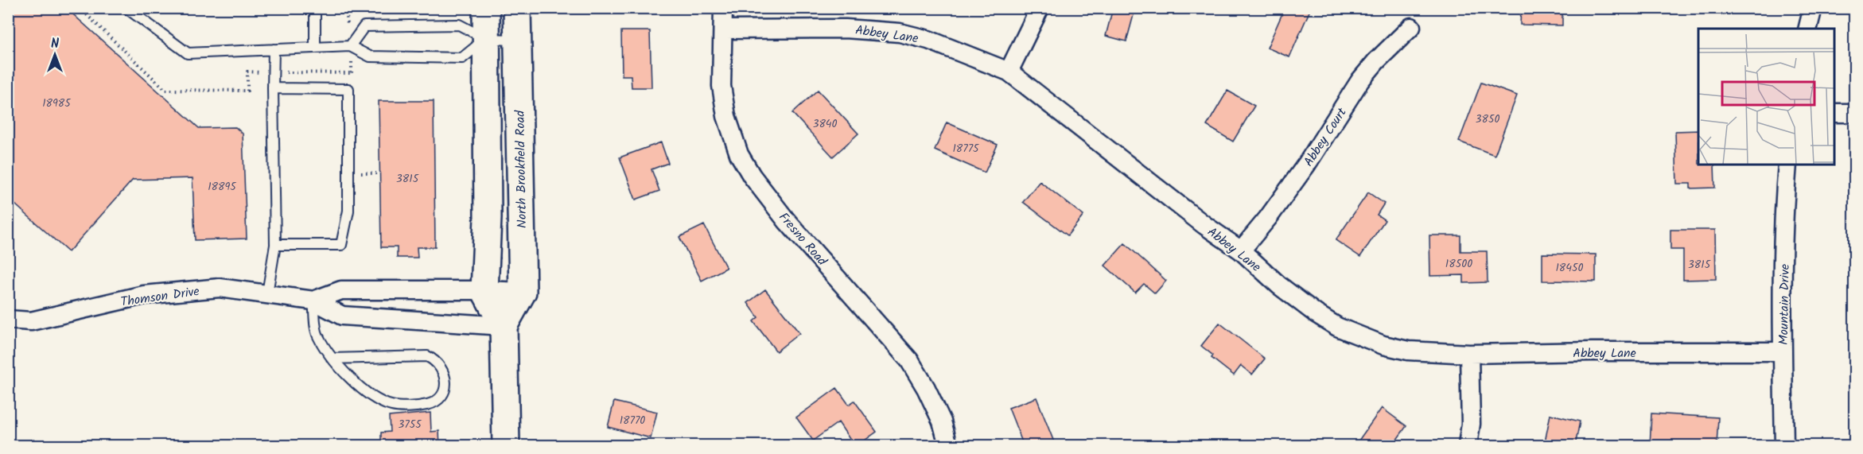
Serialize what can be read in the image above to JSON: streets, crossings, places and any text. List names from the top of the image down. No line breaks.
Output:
{"streets":{"street":["Abbey Lane","Abbey Court","North Brookfield Road","Fresno Road","Thomson Drive","Mountain Drive"]},"crossings":[["Abbey Lane","Abbey Court"],["Abbey Lane","Fresno Road"],["Abbey Lane","Mountain Drive"],["North Brookfield Road","Thomson Drive"]],"house_numbers":["18985","3850","3840","18775","3815","18895","18500","3815","18450","18770","3755"],"north":"top"}
